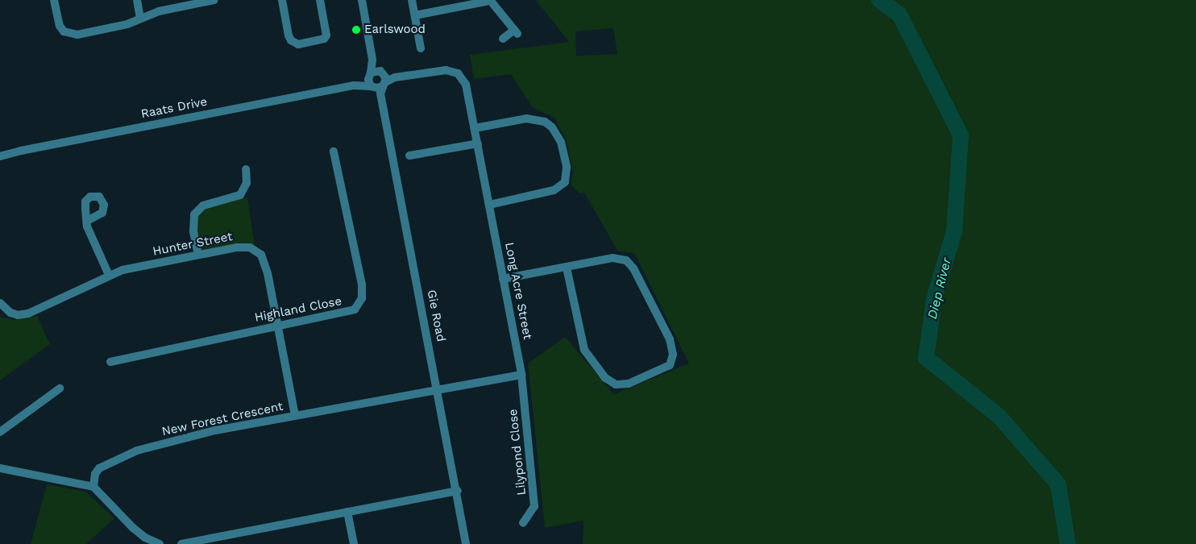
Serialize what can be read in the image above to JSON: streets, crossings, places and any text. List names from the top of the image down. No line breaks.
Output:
{"streets":{"street":["Raats Drive","Hunter Street","Long Acre Street","Highland Close","Gie Road","New Forest Crescent","Lilypond Close"]},"crossings":[["Raats Drive","Gie Road"],["Hunter Street","Highland Close"],["Hunter Street","New Forest Crescent"],["Long Acre Street","Lilypond Close"],["Gie Road","New Forest Crescent"]],"water":["Diep River"],"places":["Earlswood"]}
